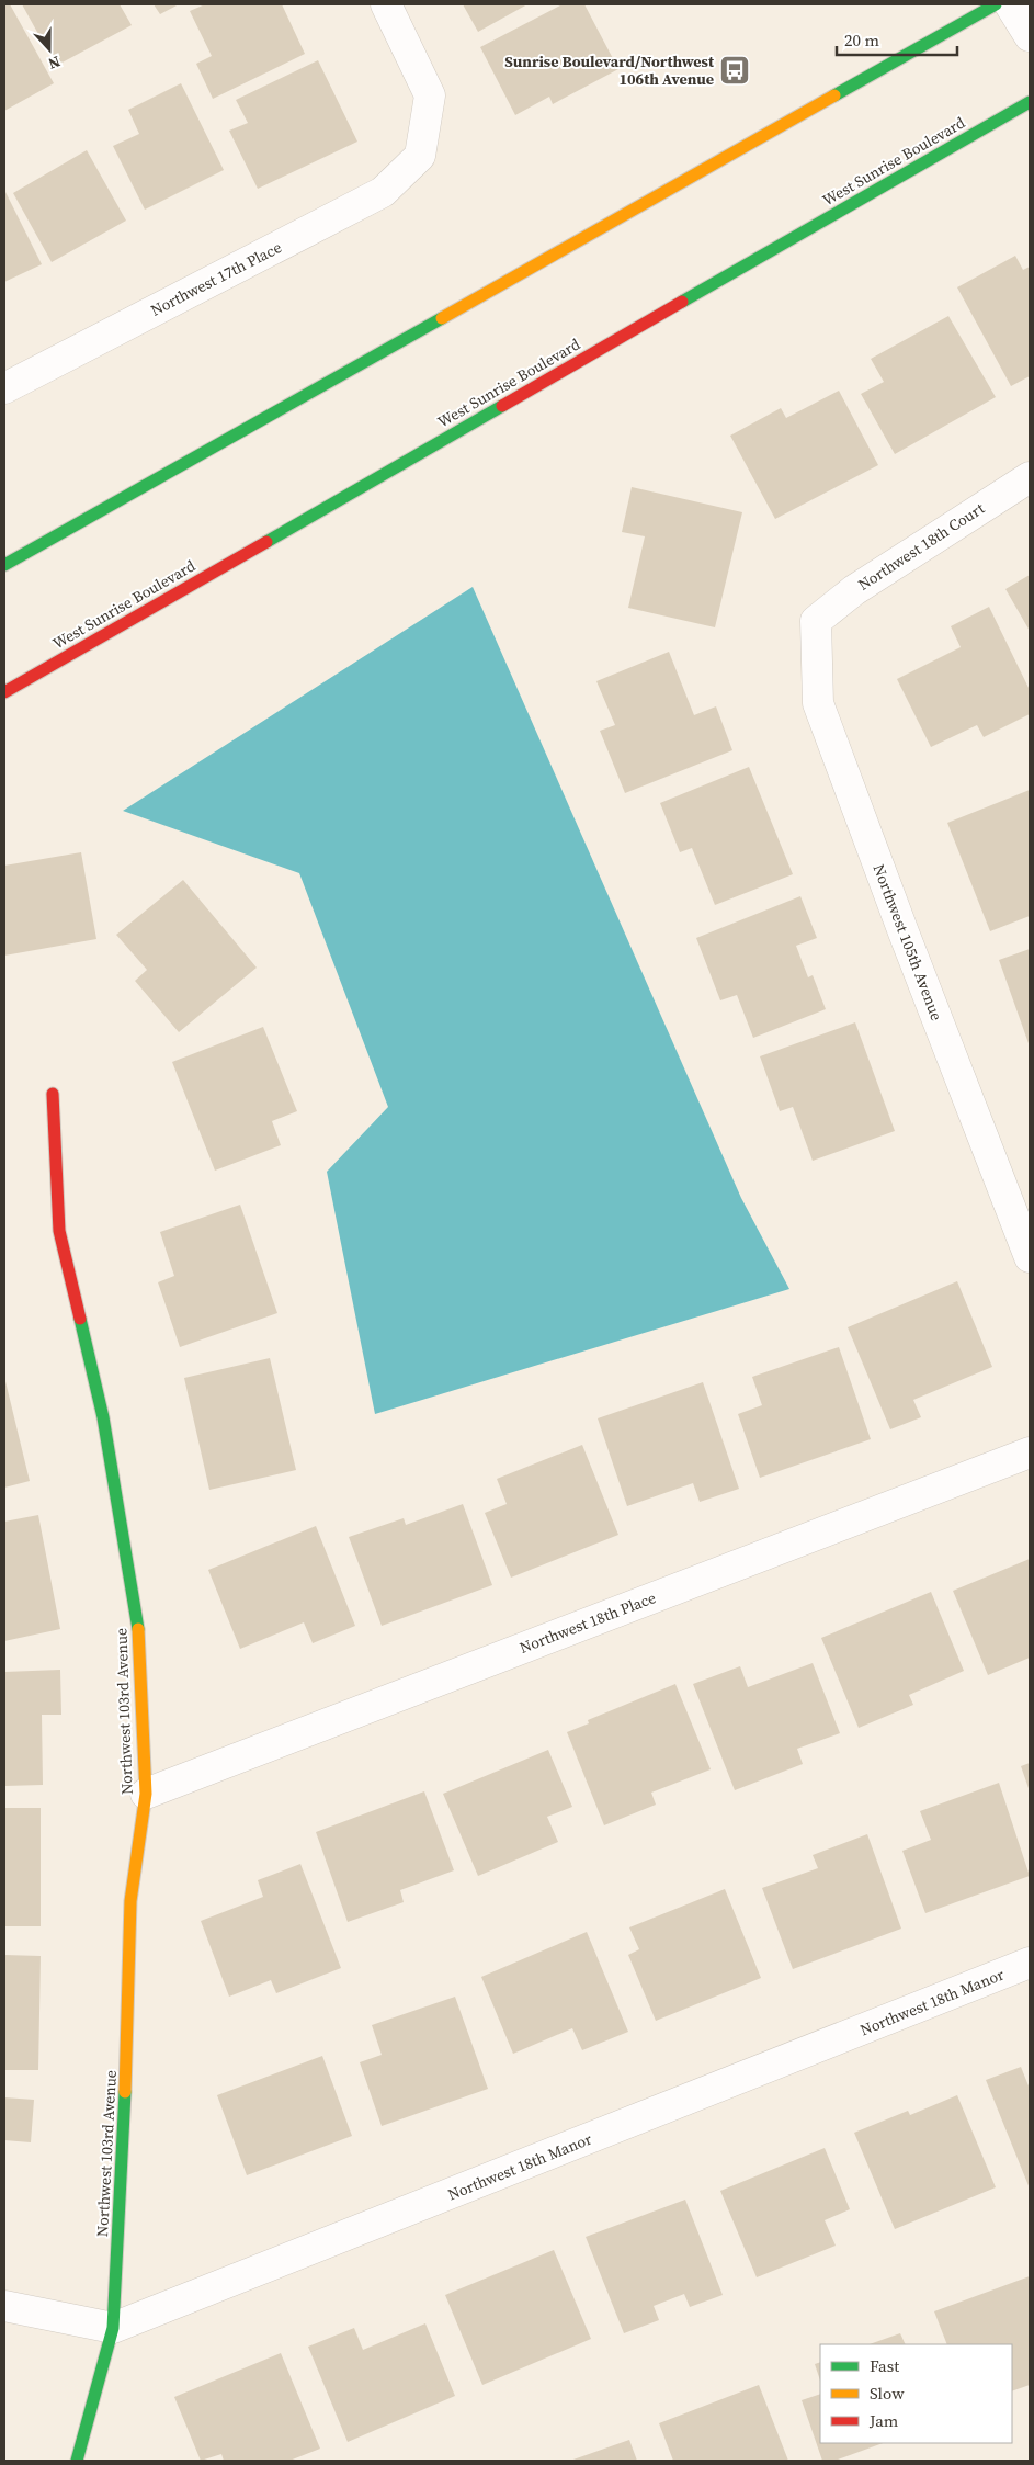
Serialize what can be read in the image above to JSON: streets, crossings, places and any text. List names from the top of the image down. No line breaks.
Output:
{"streets":{"main road":["West Sunrise Boulevard","Northwest 103rd Avenue"],"street":["Northwest 17th Place","Northwest 18th Court","Northwest 105th Avenue","Northwest 18th Place","Northwest 18th Manor"]},"crossings":[["Northwest 18th Court","Northwest 105th Avenue"],["Northwest 18th Place","Northwest 103rd Avenue"],["Northwest 103rd Avenue","Northwest 18th Manor"]],"places":{"bus stop":["Sunrise Boulevard/Northwest 106th Avenue"]},"legend":["Fast","Slow","Jam"],"scale_bar":"20 m","north":"bottom"}
